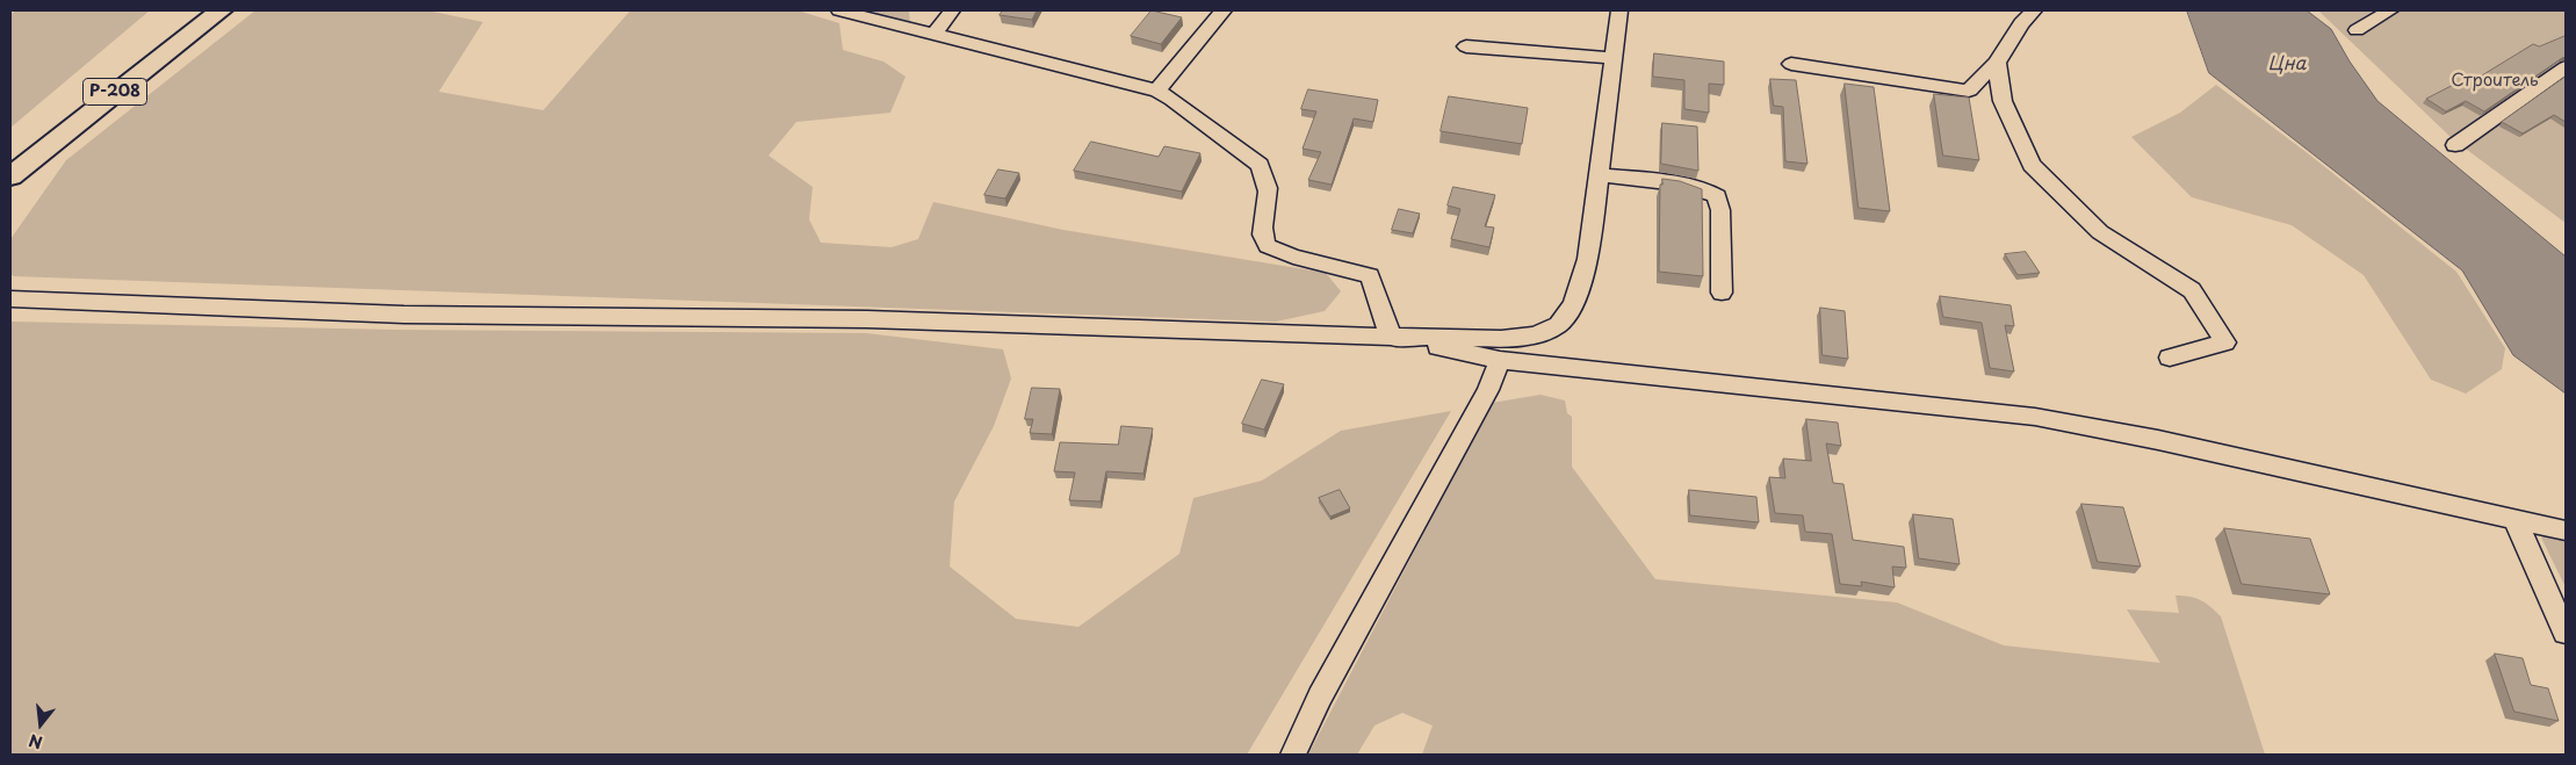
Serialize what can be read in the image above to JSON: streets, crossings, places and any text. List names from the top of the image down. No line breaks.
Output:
{"streets":{"main road":["Р-208"]},"water":["Цна"],"parks":["Строитель"],"north":"bottom"}
